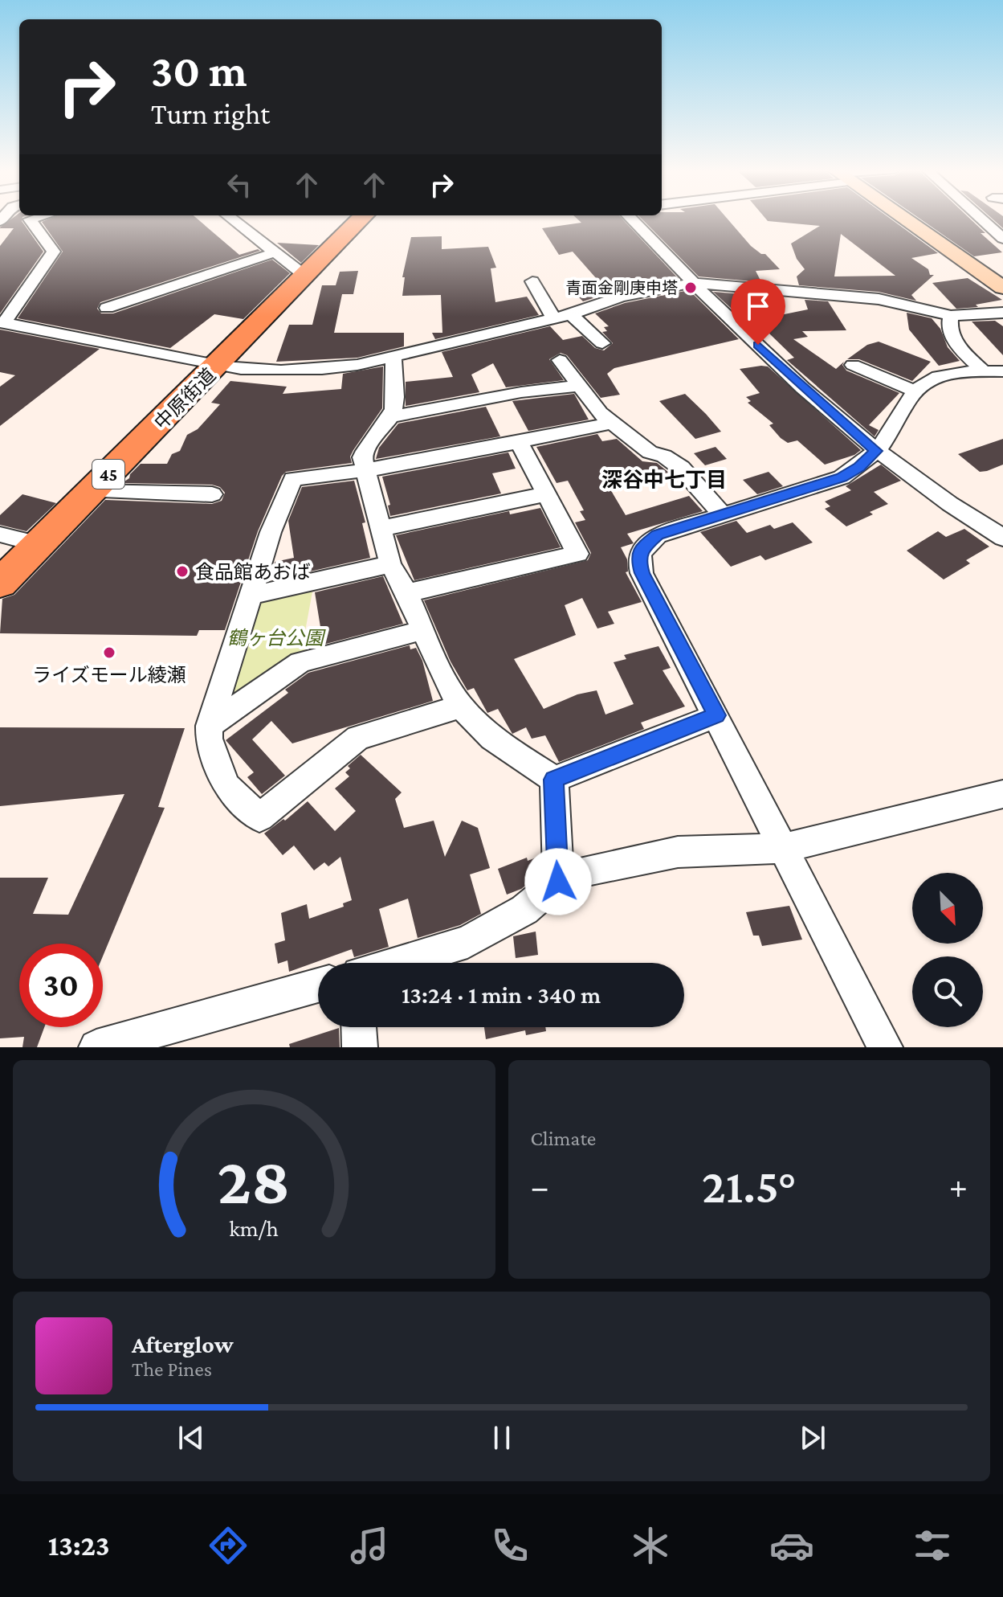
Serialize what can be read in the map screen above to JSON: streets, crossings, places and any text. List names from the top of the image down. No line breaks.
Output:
{"streets":{"main road":["中原街道","45"]},"districts":["深谷中七丁目"],"parks":["鶴ヶ台公園"],"places":["青面金剛庚申塔","食品館あおば","ライズモール綾瀬"],"north":"bottom right","page":{"turn":["30 m","Turn right"],"limit":"30","trip":"13:24 · 1 min · 340 m","tile":"Climate","heat":["−","21.5°","+"],"song":["Afterglow","The Pines"],"tabs":"13:23","gauge":["28","km/h"]}}
